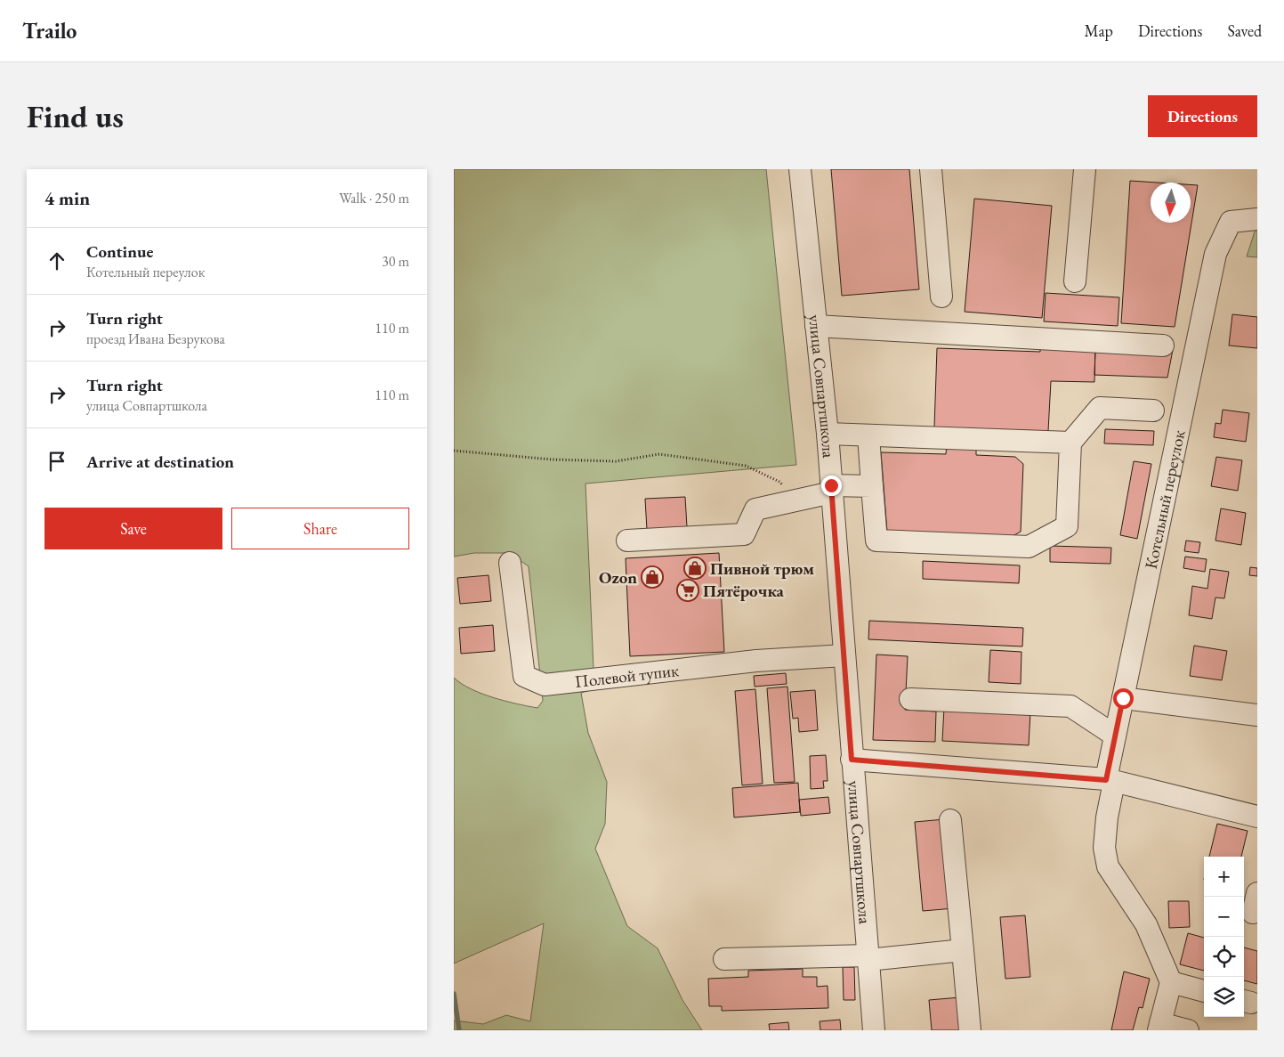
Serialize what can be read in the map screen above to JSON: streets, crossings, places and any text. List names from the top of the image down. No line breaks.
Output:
{"streets":{"street":["улица Совпартшкола","Котельный переулок","Полевой тупик"]},"crossings":[["улица Совпартшкола","Полевой тупик"]],"places":{"shop":["Пивной трюм","Ozon"],"supermarket":["Пятёрочка"]},"north":"bottom","page":{"header":"Trailo","nav":["Map","Directions","Saved"],"buttons":["Directions",["Save","Share"]],"title":"Find us","heading":["4 min","Walk · 250 m"],"list":[["Continue","Котельный переулок","30 m"],["Turn right","проезд Ивана Безрукова","110 m"],["Turn right","улица Совпартшкола","110 m"],"Arrive at destination"],"map_buttons":["+","−"]}}
